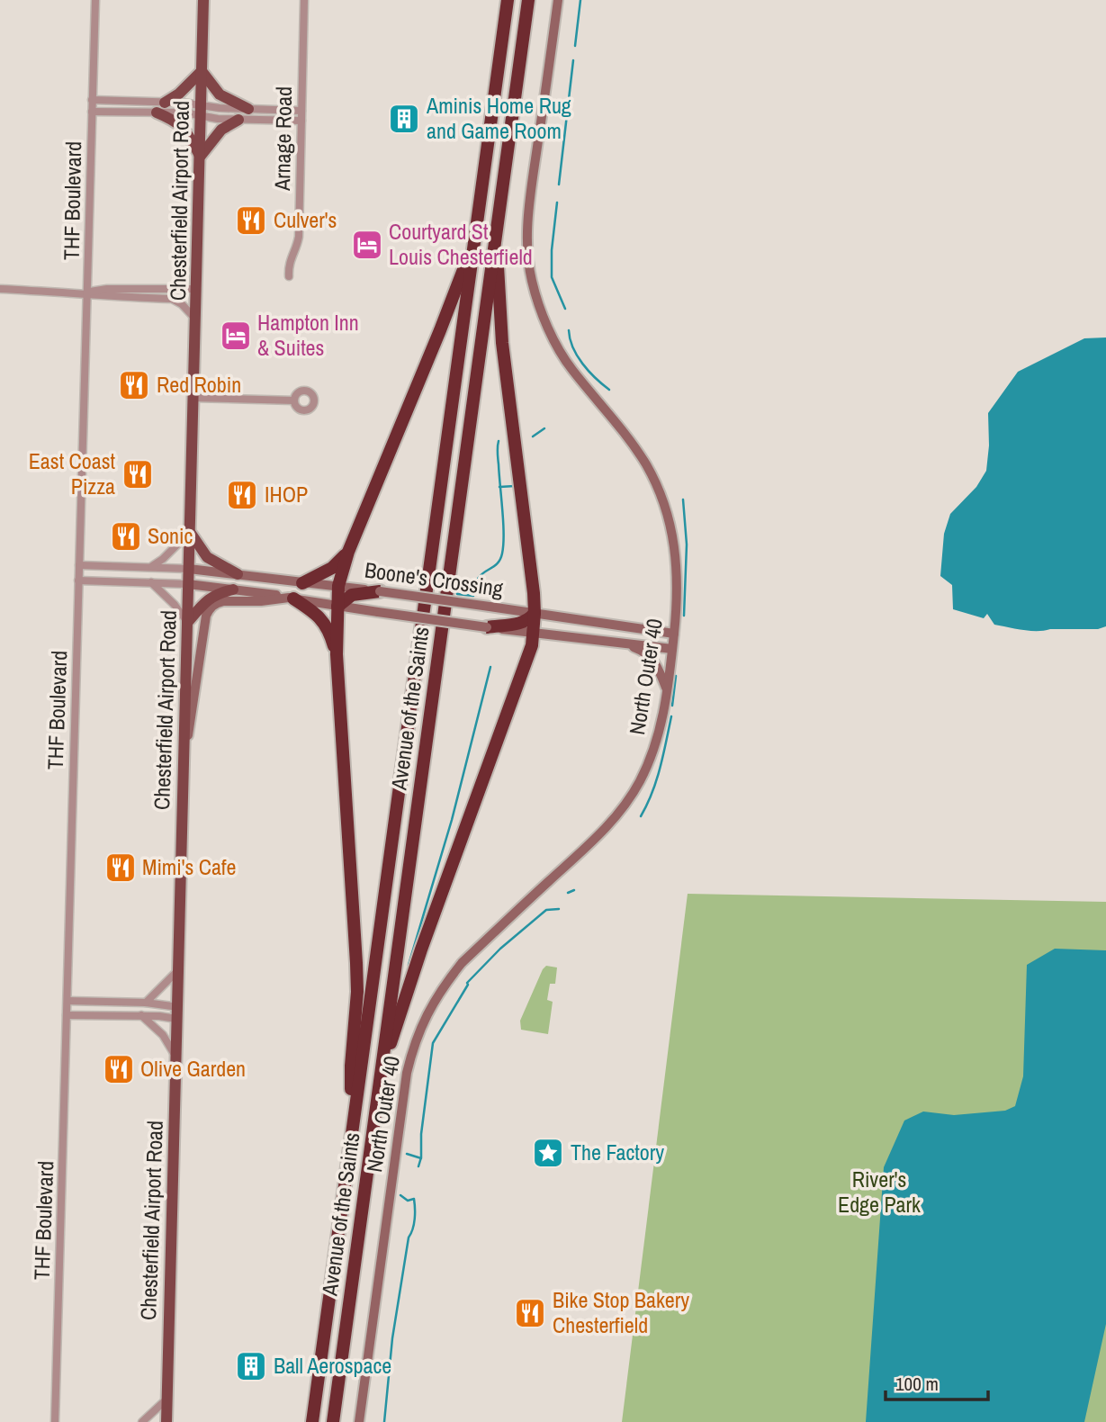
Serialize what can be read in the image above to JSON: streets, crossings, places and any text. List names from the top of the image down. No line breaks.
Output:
{"streets":{"highway":["Avenue of the Saints"],"main road":["Chesterfield Airport Road"],"street":["Arnage Road","THF Boulevard","Boone's Crossing","North Outer 40"]},"crossings":[["Chesterfield Airport Road","Boone's Crossing"],["Boone's Crossing","North Outer 40"]],"parks":["River's Edge Park"],"places":{"building":["Aminis Home Rug and Game Room","Ball Aerospace"],"restaurant":["Culver's","Red Robin","East Coast Pizza","IHOP","Sonic","Mimi's Cafe","Olive Garden","Bike Stop Bakery Chesterfield"],"hotel":["Courtyard St Louis Chesterfield","Hampton Inn & Suites"],"place":["The Factory"]},"scale_bar":"100 m"}
